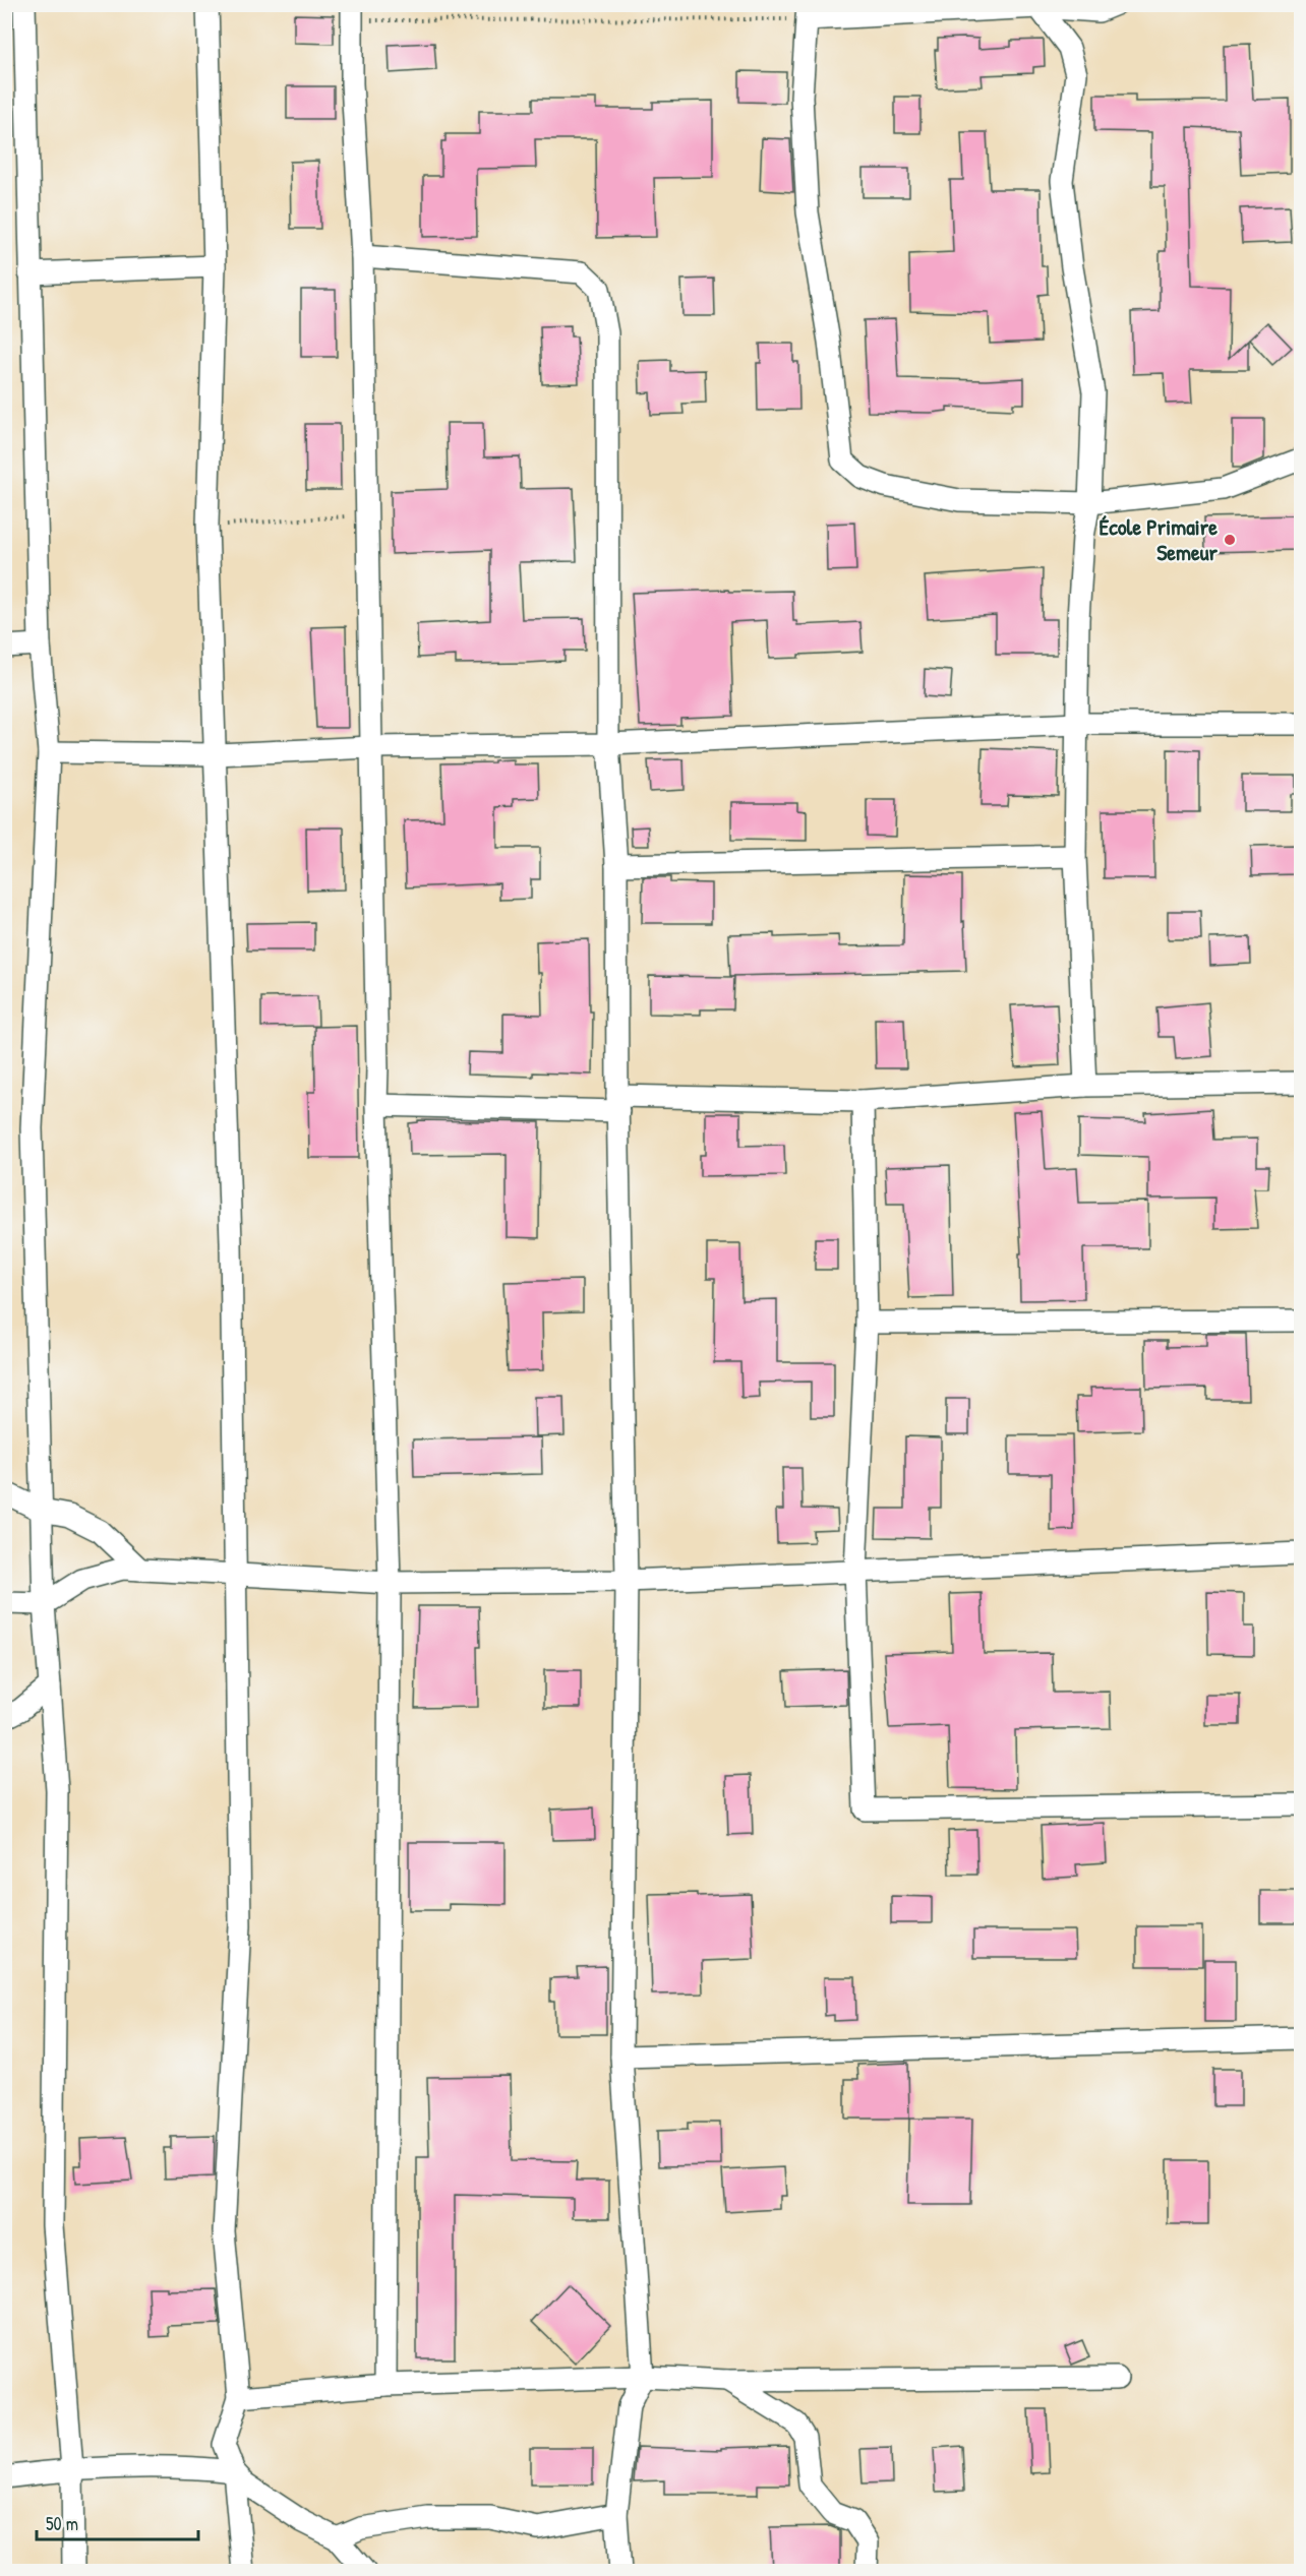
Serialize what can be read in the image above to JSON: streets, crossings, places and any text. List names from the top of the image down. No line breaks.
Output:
{"places":["École Primaire Semeur"],"scale_bar":"50 m"}
